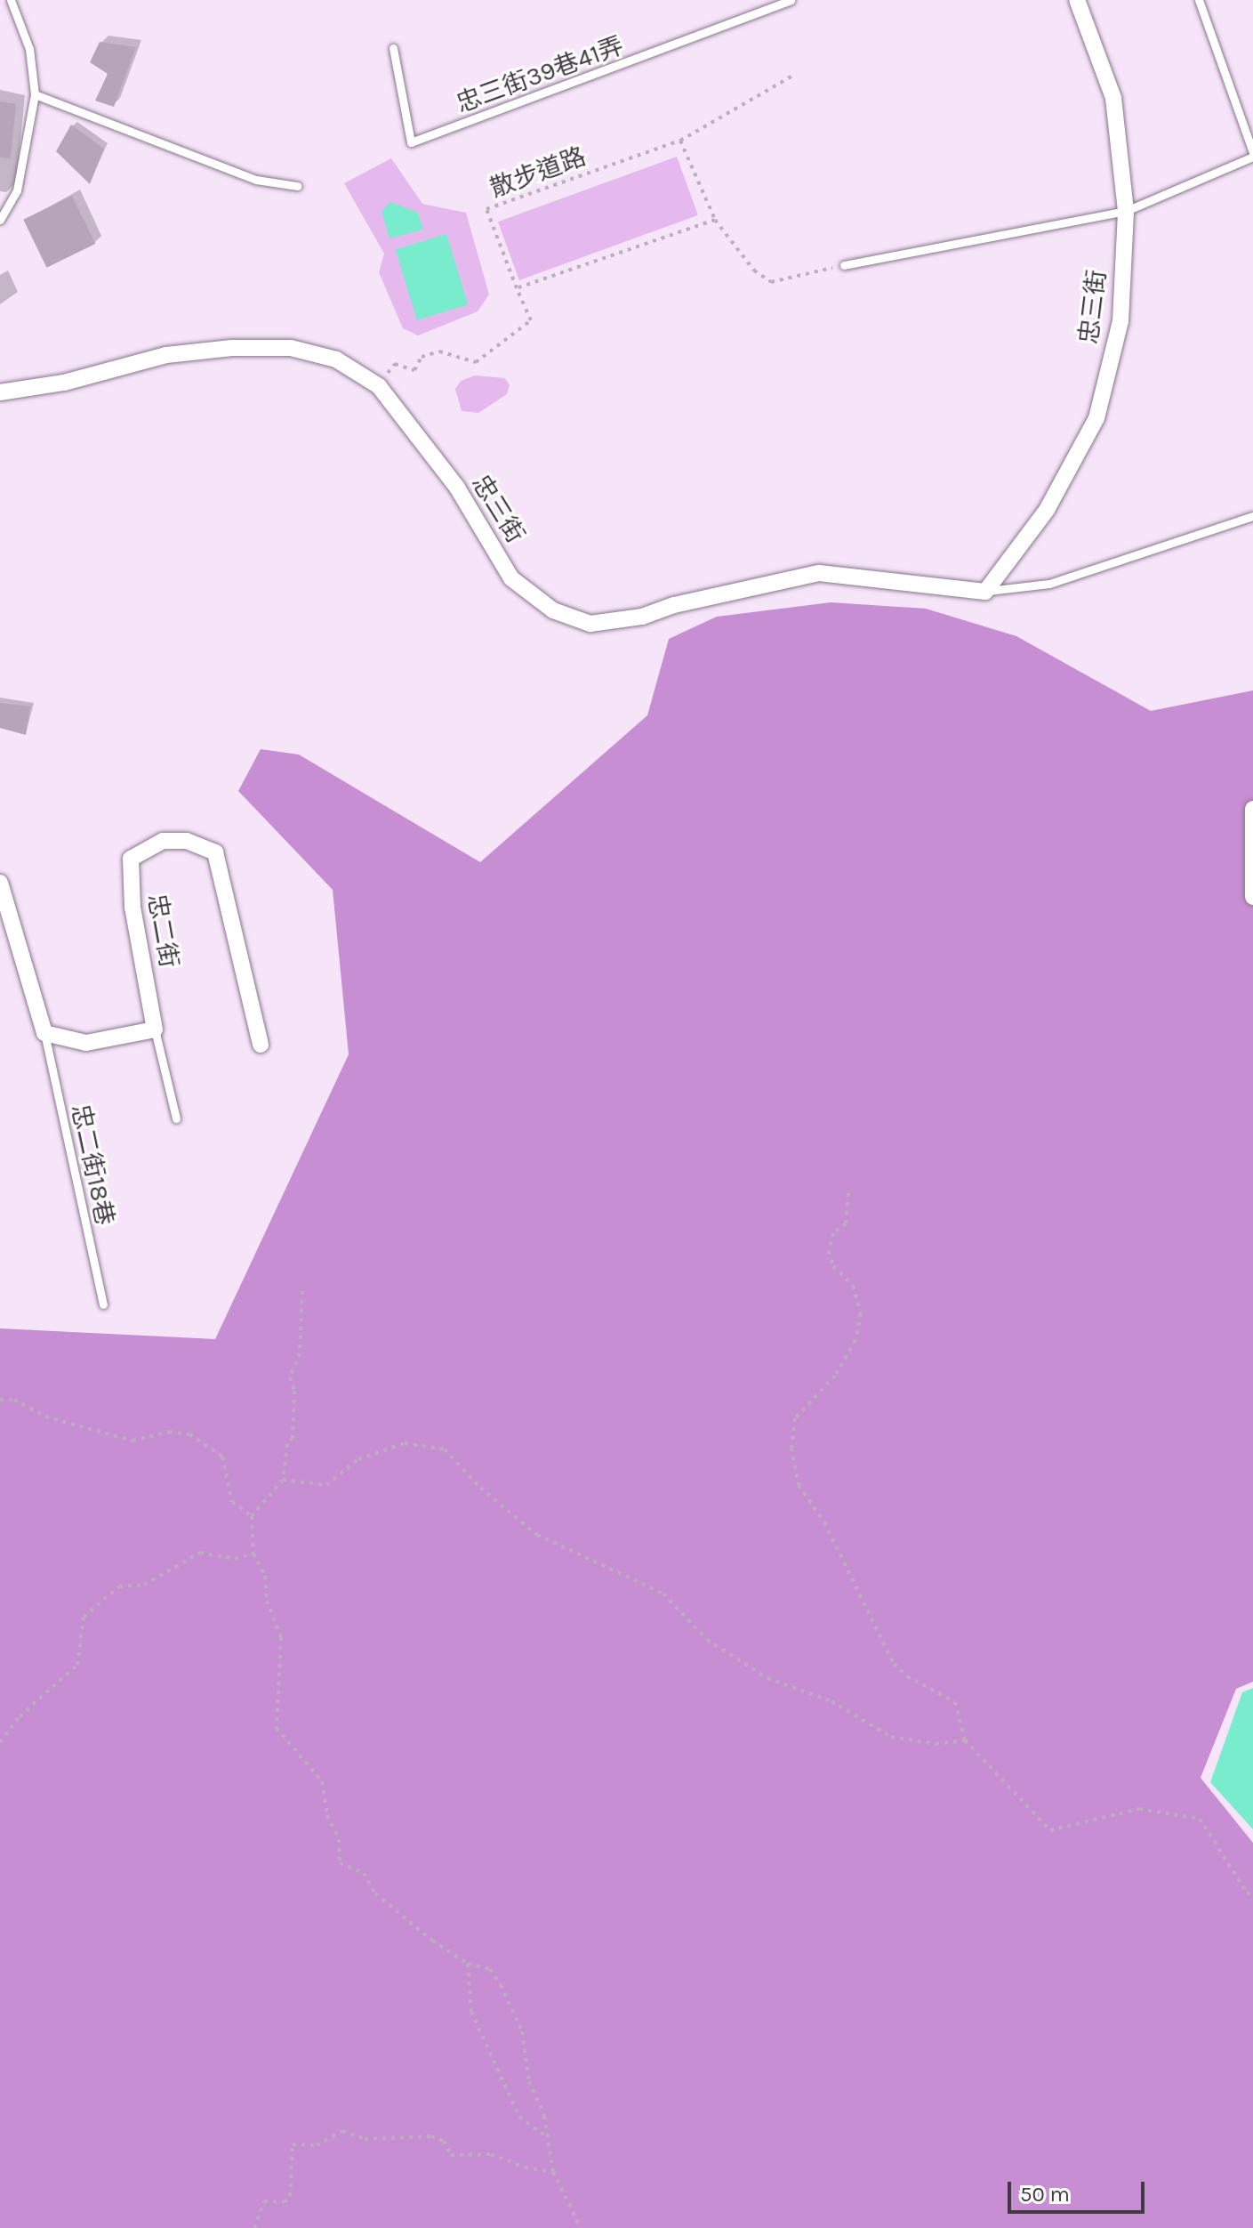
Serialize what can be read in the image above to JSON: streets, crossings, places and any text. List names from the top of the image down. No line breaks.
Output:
{"streets":{"street":["忠三街","忠二街"],"lane":["忠三街39巷41弄","忠二街18巷"],"path":["散步道路"]},"crossings":[["散步道路","忠三街"]],"scale_bar":"50 m"}
